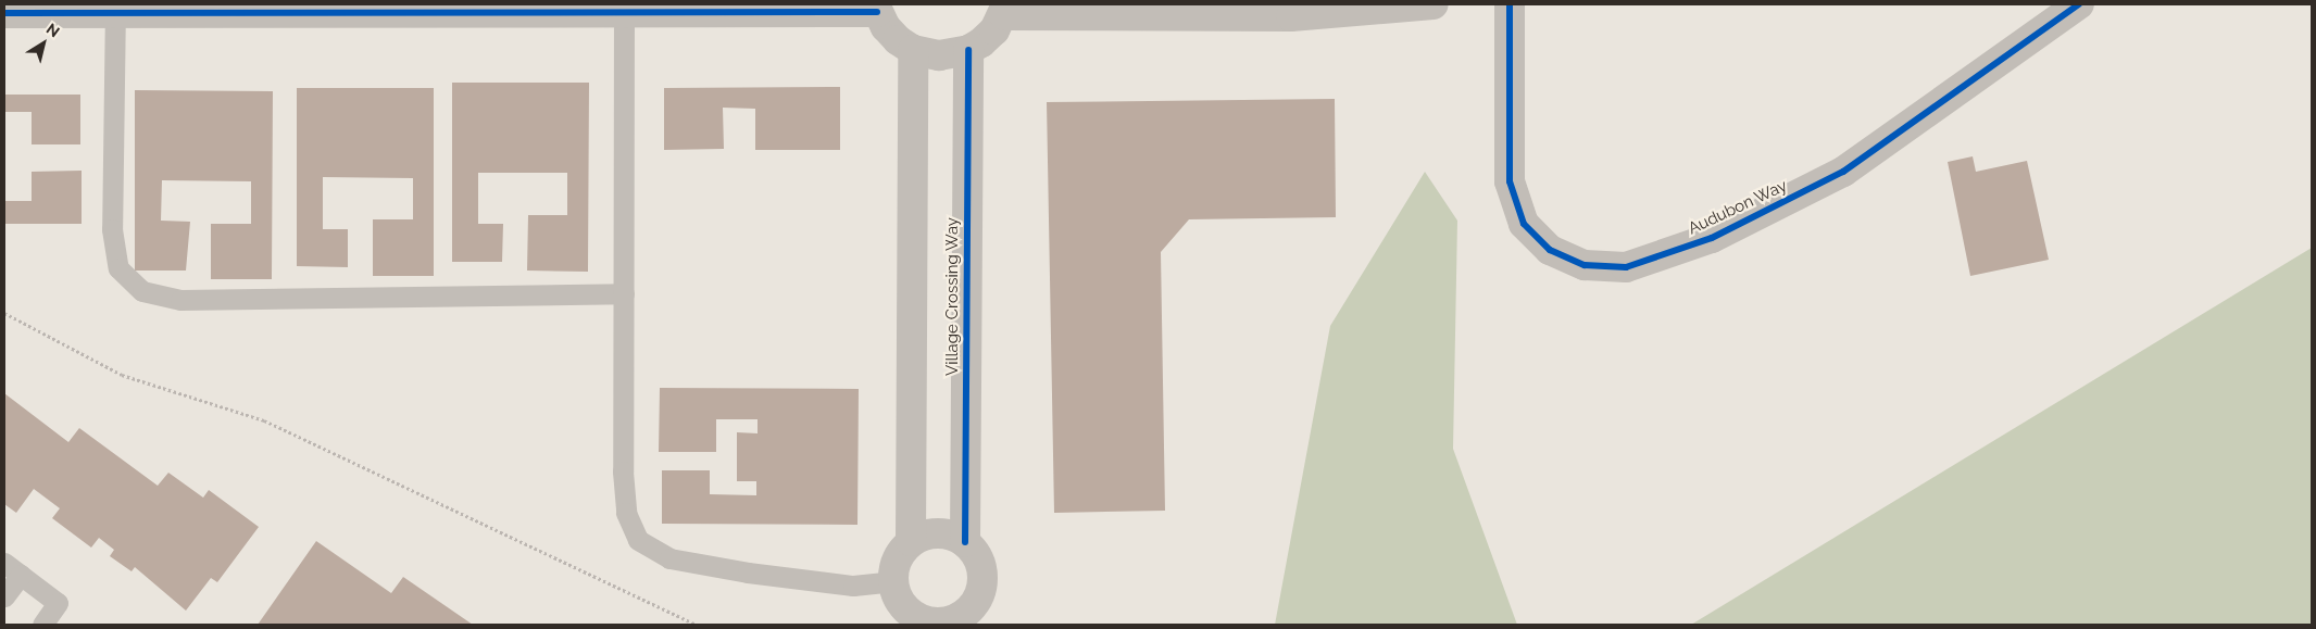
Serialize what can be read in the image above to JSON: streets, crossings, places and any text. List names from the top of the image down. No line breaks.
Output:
{"streets":{"street":["Audubon Way","Village Crossing Way"]},"north":"top right"}
